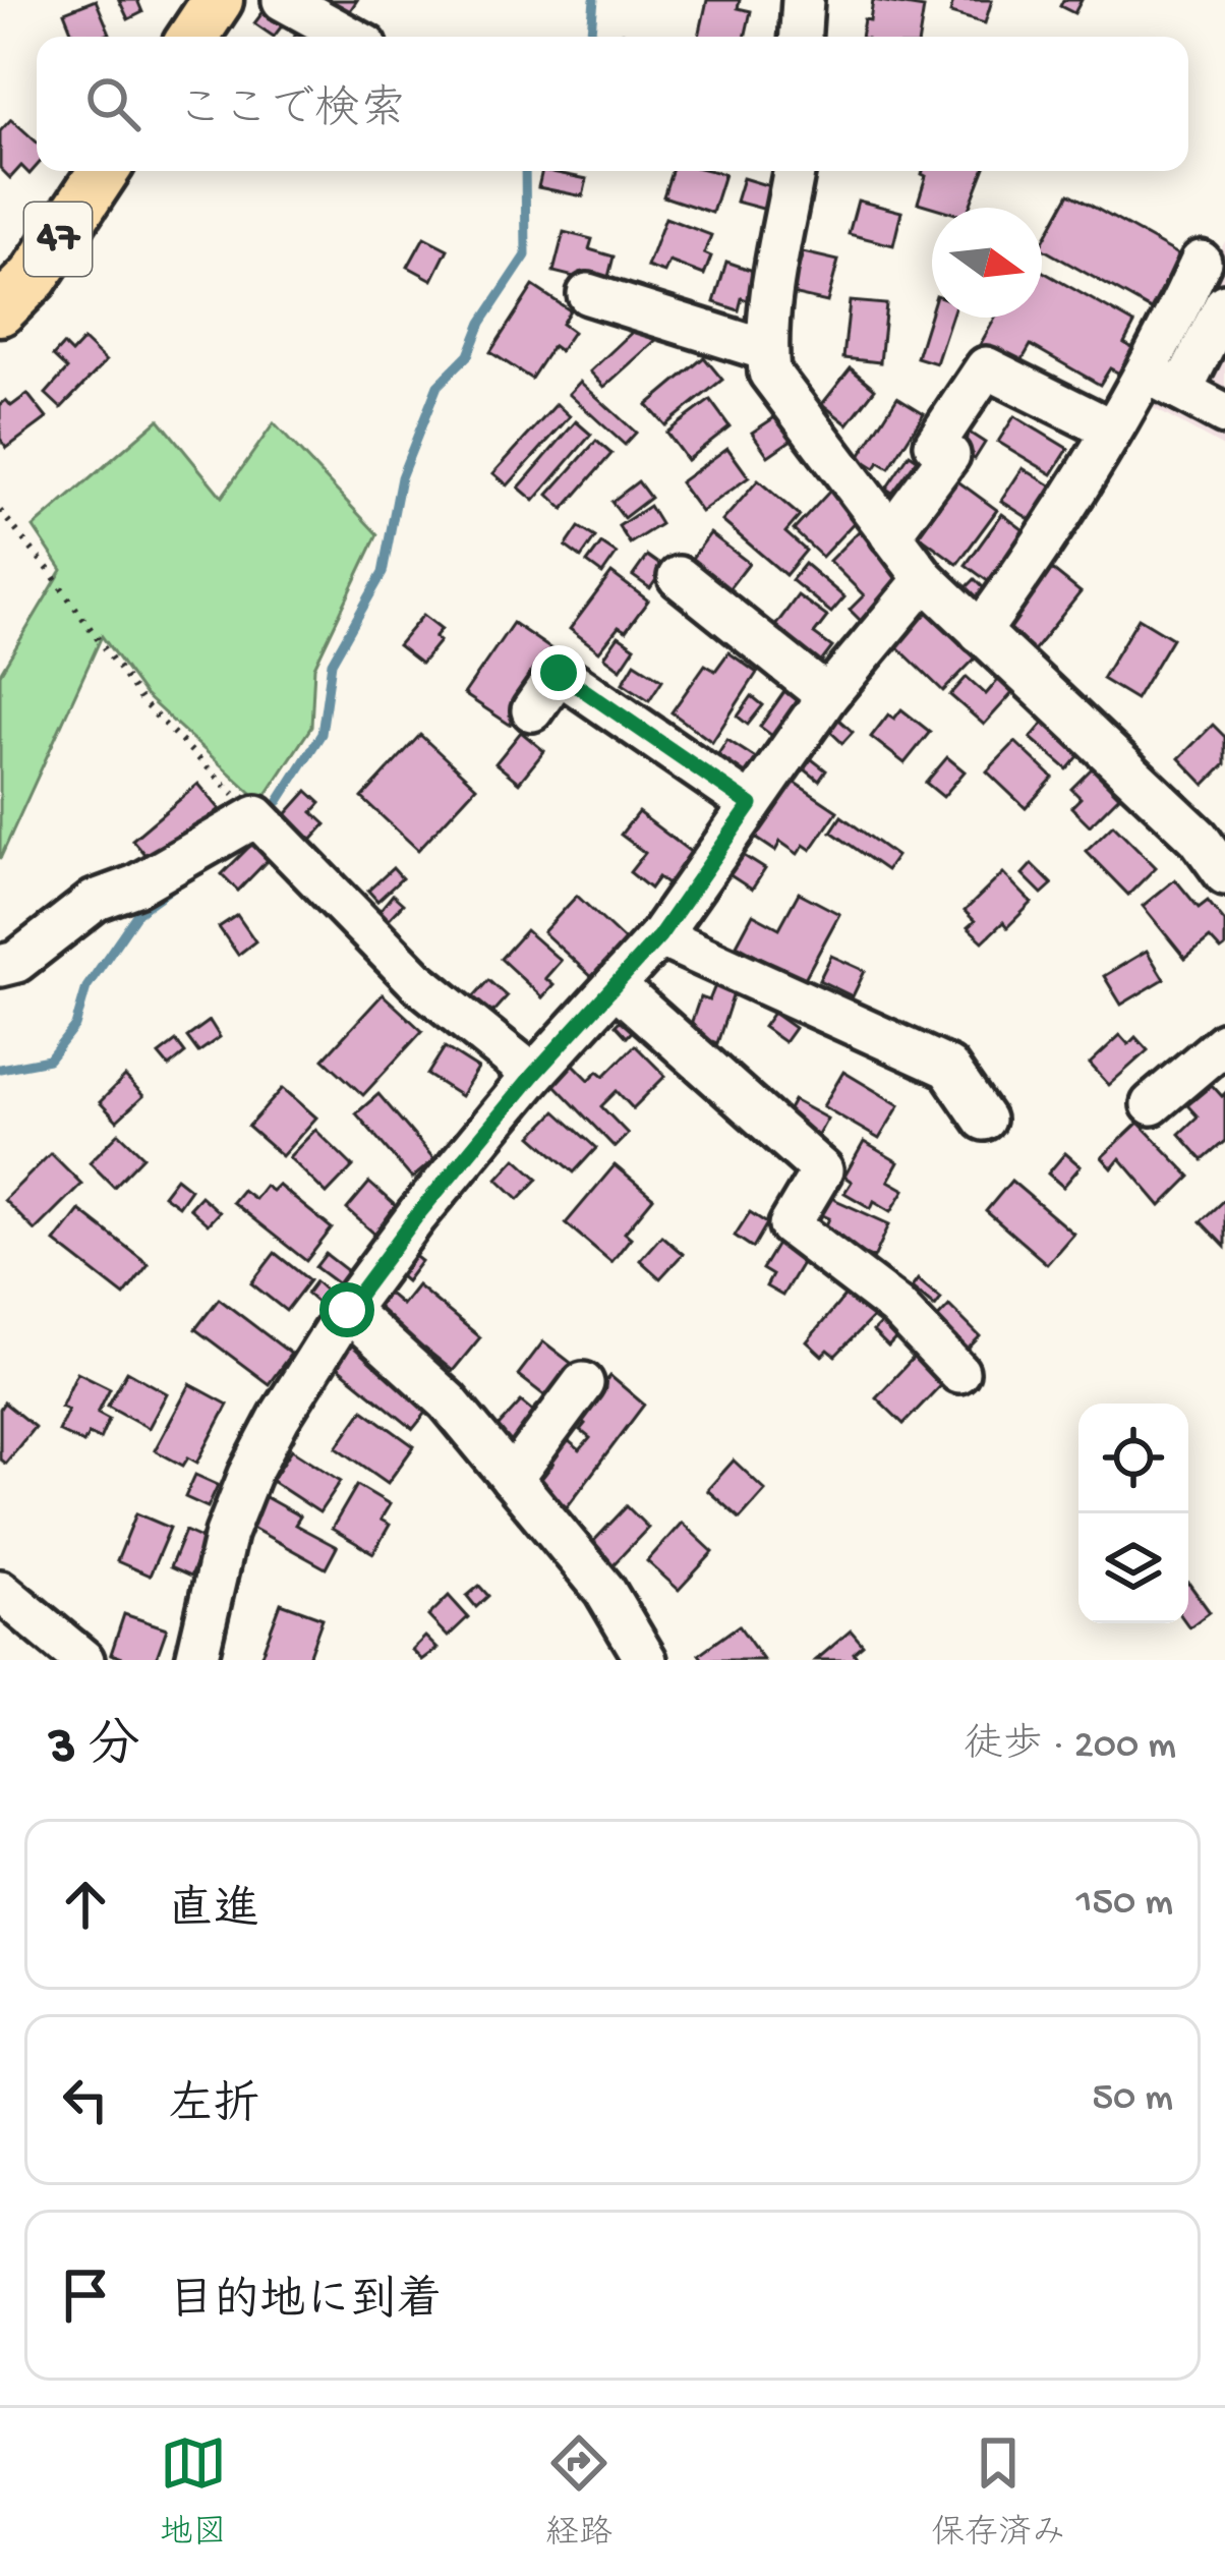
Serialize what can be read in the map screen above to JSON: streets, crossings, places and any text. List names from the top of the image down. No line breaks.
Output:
{"streets":{"main road":["47"]},"north":"right","page":{"search":"ここで検索","heading":["3 分","徒歩 · 200 m"],"list":[["直進","150 m"],["左折","50 m"],"目的地に到着"],"nav":["地図","経路","保存済み"]}}
